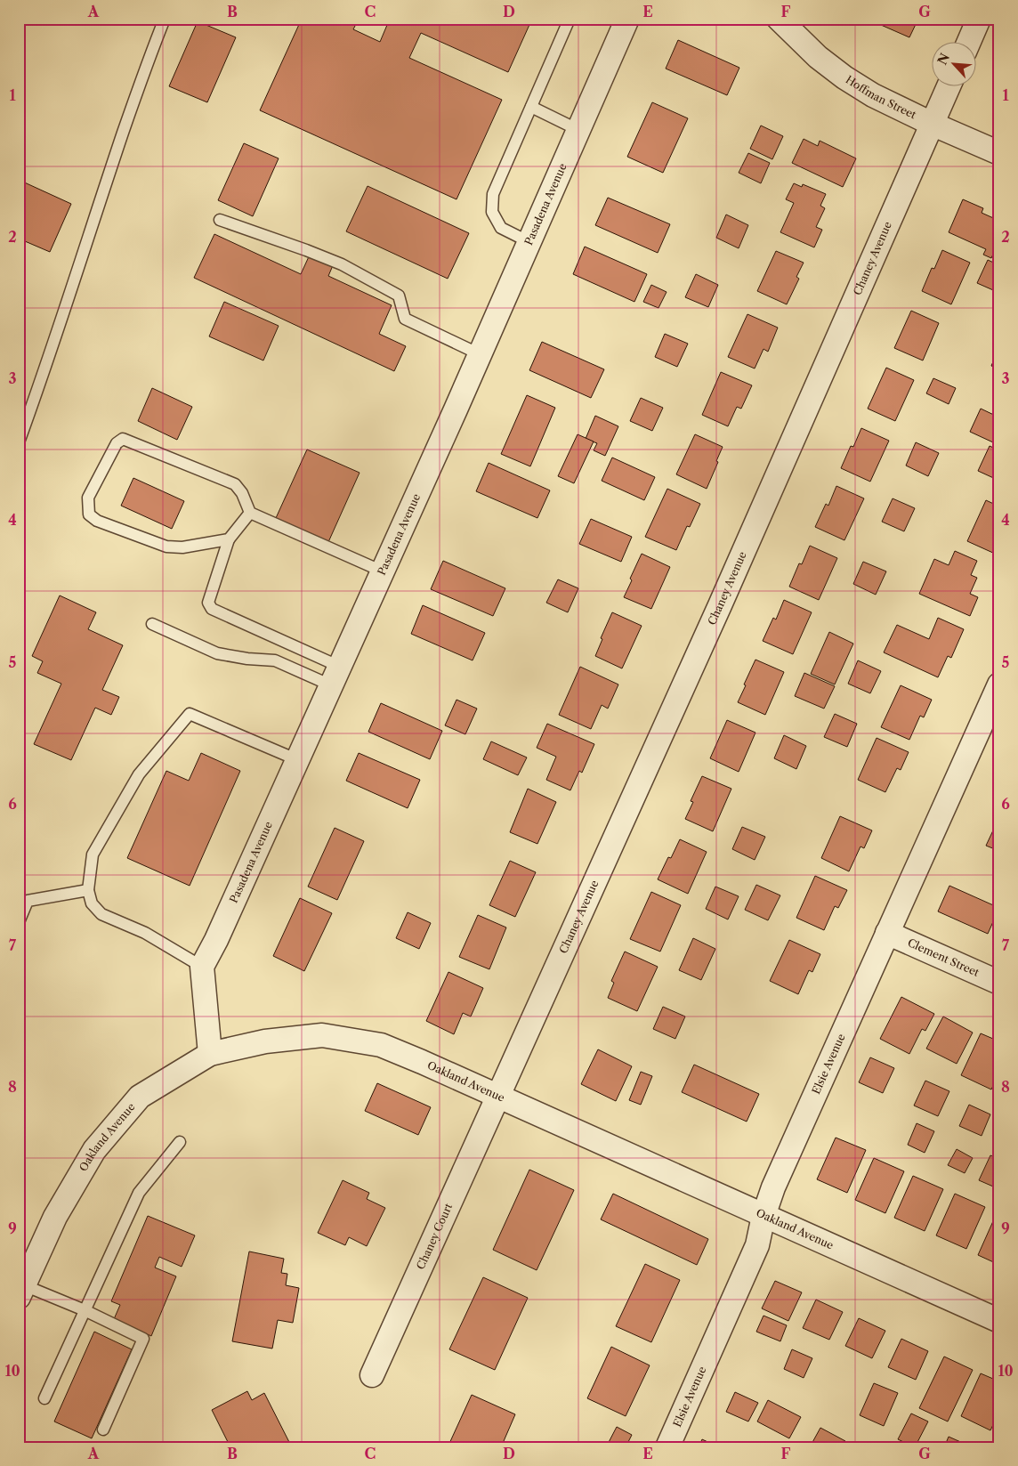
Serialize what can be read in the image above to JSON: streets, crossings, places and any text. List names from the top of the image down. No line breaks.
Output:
{"streets":{"street":["Hoffman Street","Pasadena Avenue","Chaney Avenue","Clement Street","Elsie Avenue","Oakland Avenue","Chaney Court"]},"crossings":[["Hoffman Street","Chaney Avenue"],["Chaney Avenue","Oakland Avenue"],["Chaney Avenue","Chaney Court"],["Clement Street","Elsie Avenue"],["Elsie Avenue","Oakland Avenue"],["Oakland Avenue","Chaney Court"]],"north":"top left","grid":{"columns":["A","B","C","D","E","F","G"],"rows":["1","2","3","4","5","6","7","8","9","10"]}}
